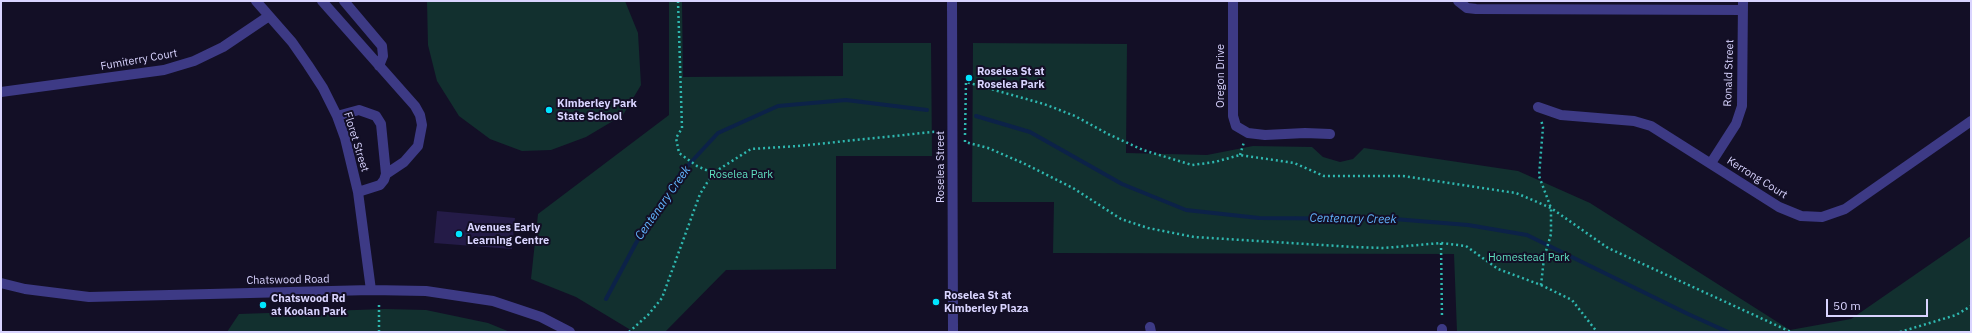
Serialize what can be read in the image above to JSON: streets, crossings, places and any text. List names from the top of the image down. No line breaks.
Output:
{"streets":{"street":["Fumiterry Court","Ronald Street","Oregon Drive","Floret Street","Roselea Street","Kerrong Court","Chatswood Road"]},"crossings":[["Fumiterry Court","Floret Street"],["Ronald Street","Kerrong Court"],["Floret Street","Chatswood Road"]],"water":["Centenary Creek"],"parks":["Roselea Park","Homestead Park"],"places":["Roselea St at Roselea Park","Kimberley Park State School","Avenues Early Learning Centre","Roselea St at Kimberley Plaza","Chatswood Rd at Koolan Park"],"scale_bar":"50 m"}
